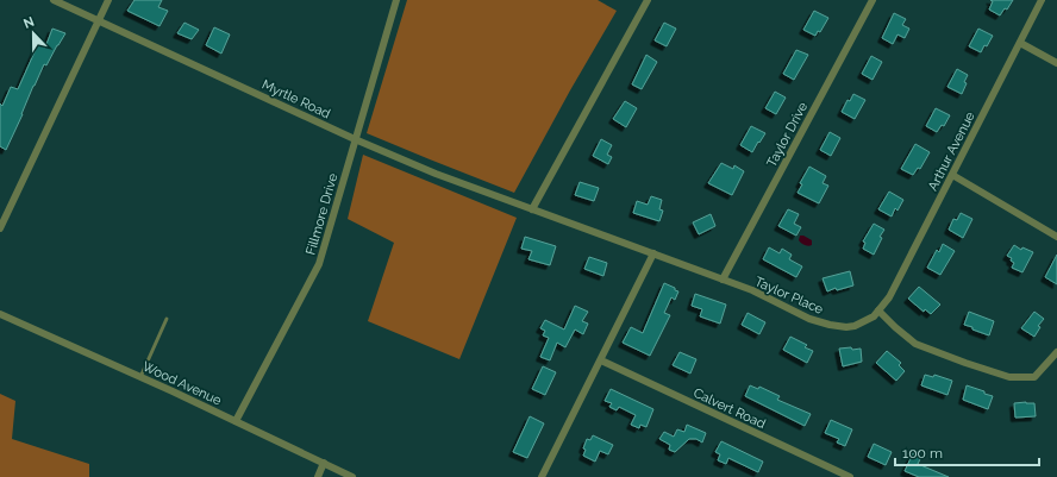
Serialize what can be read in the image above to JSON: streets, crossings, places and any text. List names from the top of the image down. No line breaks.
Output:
{"streets":{"street":["Myrtle Road","Taylor Drive","Arthur Avenue","Fillmore Drive","Taylor Place","Wood Avenue","Calvert Road"]},"crossings":[["Myrtle Road","Fillmore Drive"],["Myrtle Road","Taylor Place"],["Taylor Drive","Taylor Place"],["Arthur Avenue","Taylor Place"],["Fillmore Drive","Wood Avenue"]],"scale_bar":"100 m","north":"top"}
